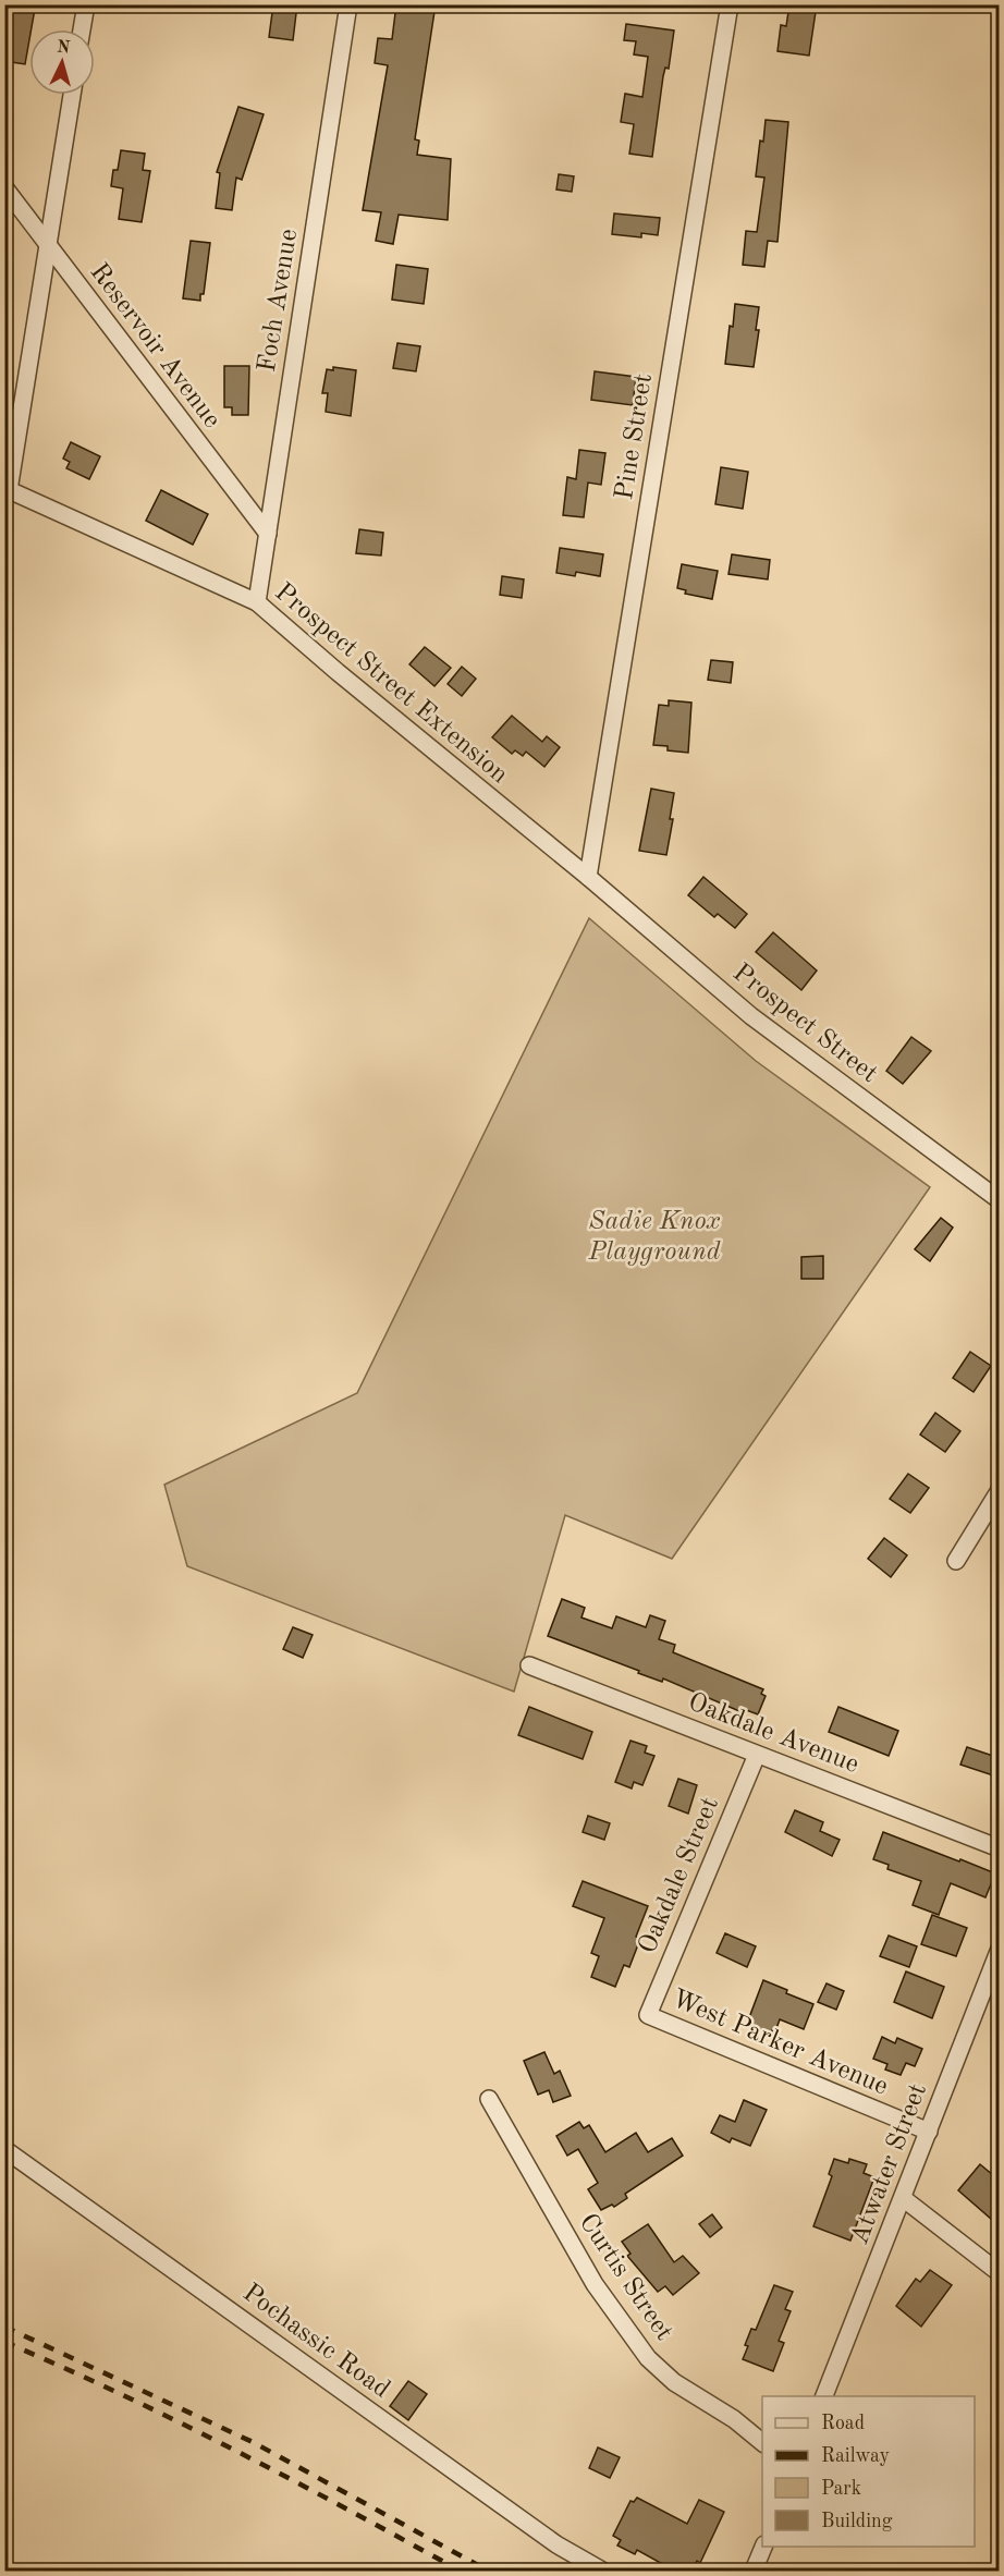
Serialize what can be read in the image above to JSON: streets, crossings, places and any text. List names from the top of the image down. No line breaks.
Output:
{"streets":{"street":["Foch Avenue","Reservoir Avenue","Pine Street","Prospect Street Extension","Prospect Street","Oakdale Avenue","Oakdale Street","West Parker Avenue","Atwater Street","Curtis Street","Pochassic Road"]},"crossings":[["Foch Avenue","Reservoir Avenue"],["Foch Avenue","Prospect Street Extension"],["Pine Street","Prospect Street Extension"],["Pine Street","Prospect Street"],["Prospect Street Extension","Prospect Street"],["Oakdale Avenue","Oakdale Street"],["Oakdale Street","West Parker Avenue"],["West Parker Avenue","Atwater Street"]],"parks":["Sadie Knox Playground"],"legend":["Road","Railway","Park","Building"],"north":"top"}
